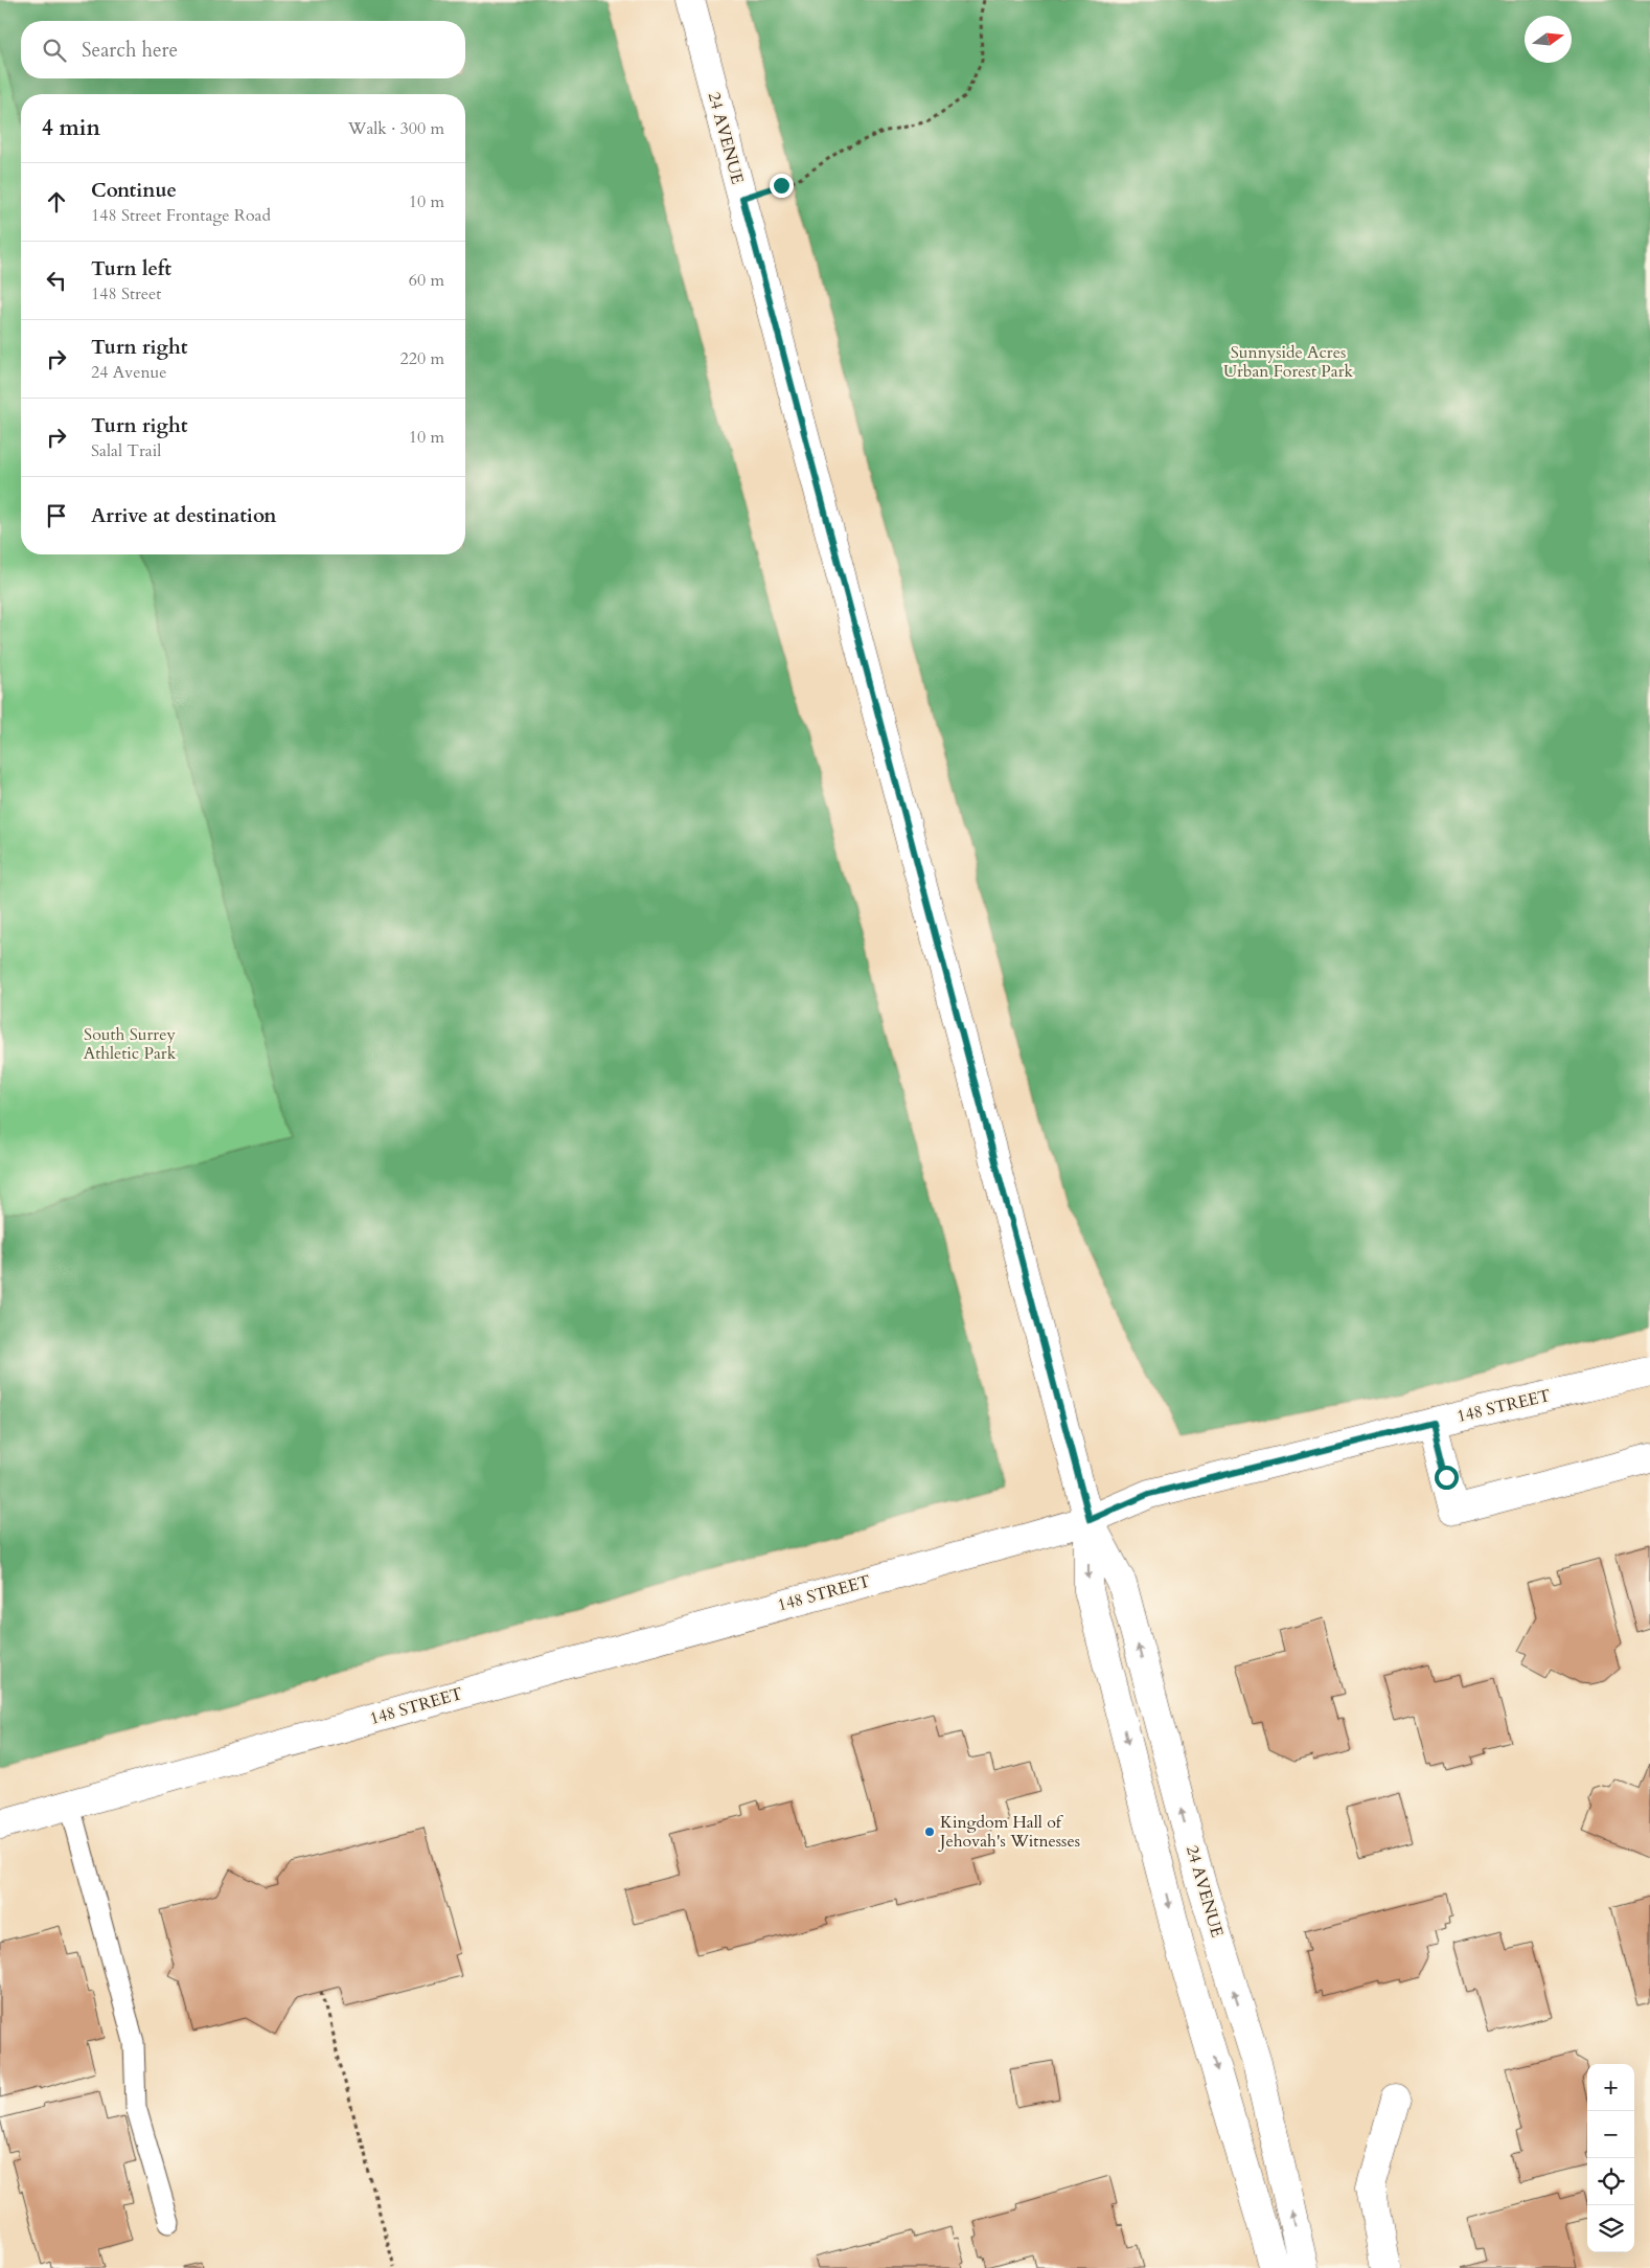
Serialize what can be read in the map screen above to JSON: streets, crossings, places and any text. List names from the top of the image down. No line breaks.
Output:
{"streets":{"main road":["24 AVENUE","148 STREET"]},"crossings":[["24 AVENUE","148 STREET"]],"parks":["Sunnyside Acres Urban Forest Park","South Surrey Athletic Park"],"places":["Kingdom Hall of Jehovah's Witnesses"],"north":"right","page":{"search":"Search here","heading":["4 min","Walk · 300 m"],"list":[["Continue","148 Street Frontage Road","10 m"],["Turn left","148 Street","60 m"],["Turn right","24 Avenue","220 m"],["Turn right","Salal Trail","10 m"],"Arrive at destination"],"map_buttons":["+","−"]}}
